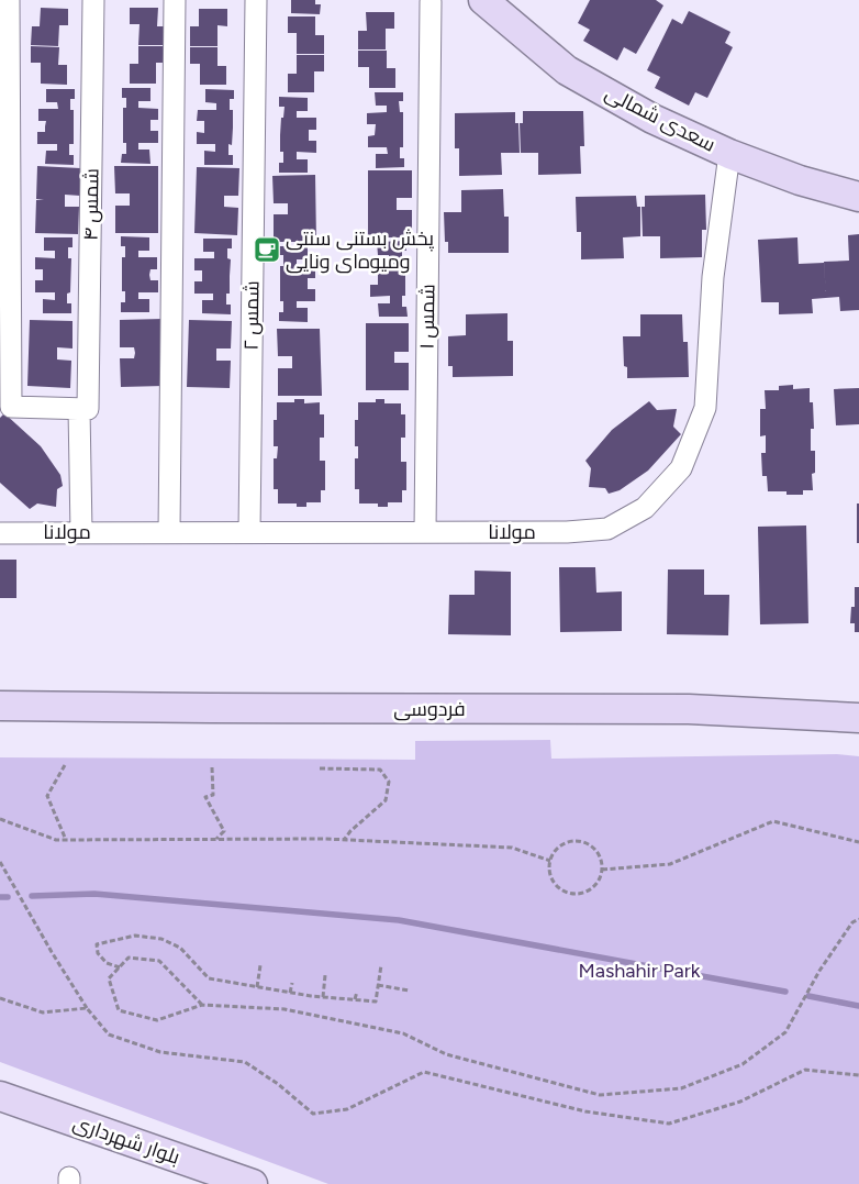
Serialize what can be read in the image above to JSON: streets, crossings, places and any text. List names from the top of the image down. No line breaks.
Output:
{"streets":{"main road":["سعدی شمالی","فردوسی","بلوار شهرداری"],"street":["شمس ۴","شمس ۲","شمس ۱","مولانا"]},"crossings":[["سعدی شمالی","مولانا"],["شمس ۴","مولانا"],["شمس ۲","مولانا"],["شمس ۱","مولانا"]],"parks":["Mashahir Park"],"places":{"cafe":["پخش بستنی سنتی ومیوه‌ای ونایی"]}}
